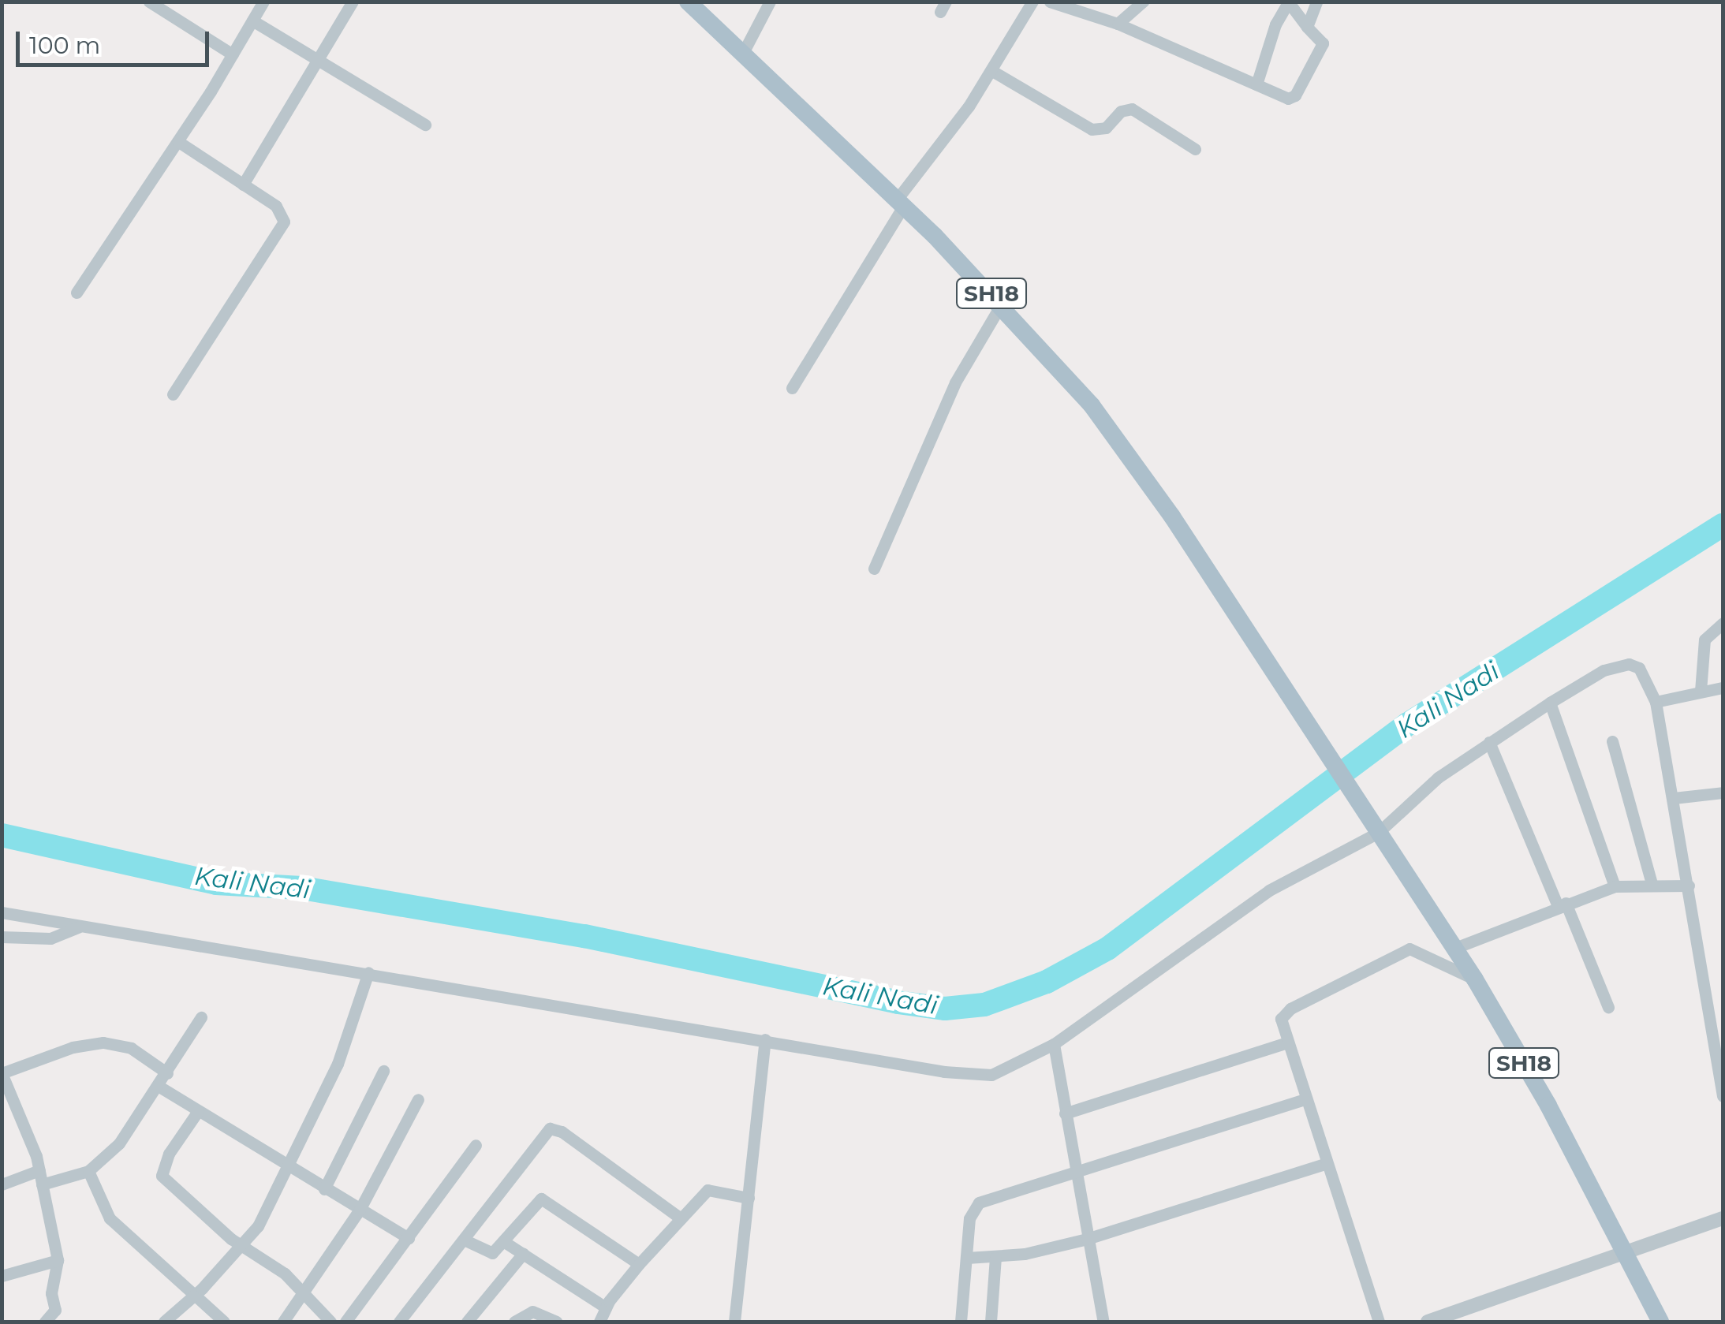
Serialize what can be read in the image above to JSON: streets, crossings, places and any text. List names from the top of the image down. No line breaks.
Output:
{"streets":{"main road":["SH18"]},"water":["Kali Nadi"],"scale_bar":"100 m"}
